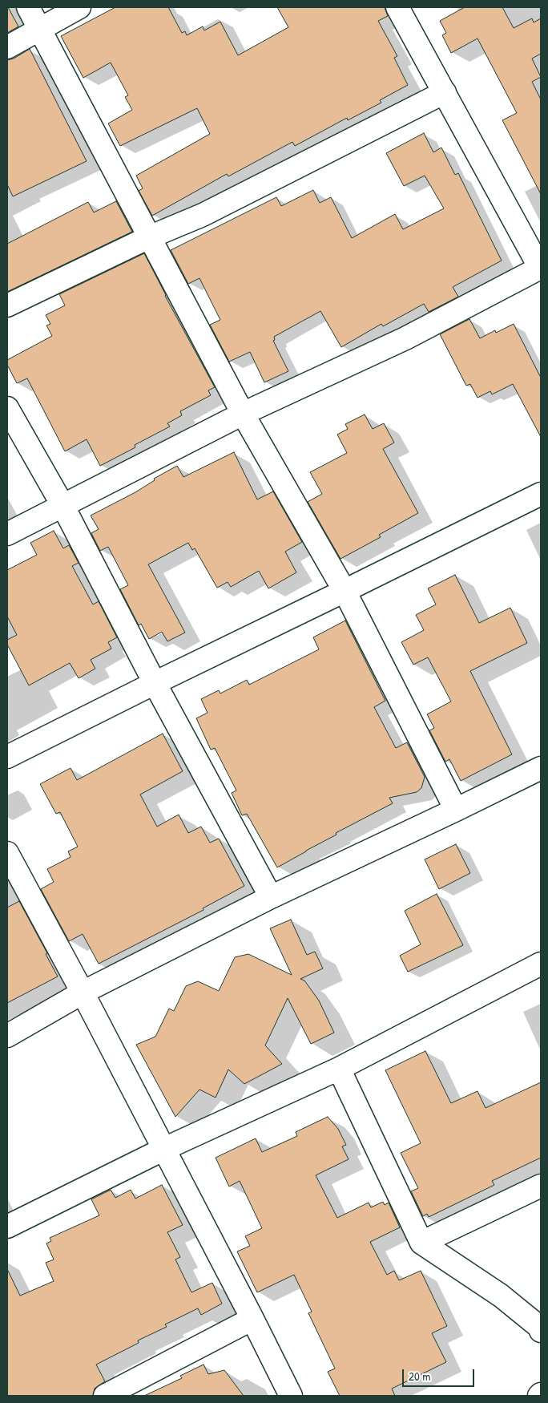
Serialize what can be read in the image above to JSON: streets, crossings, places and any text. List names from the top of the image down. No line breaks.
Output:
{"scale_bar":"20 m"}
